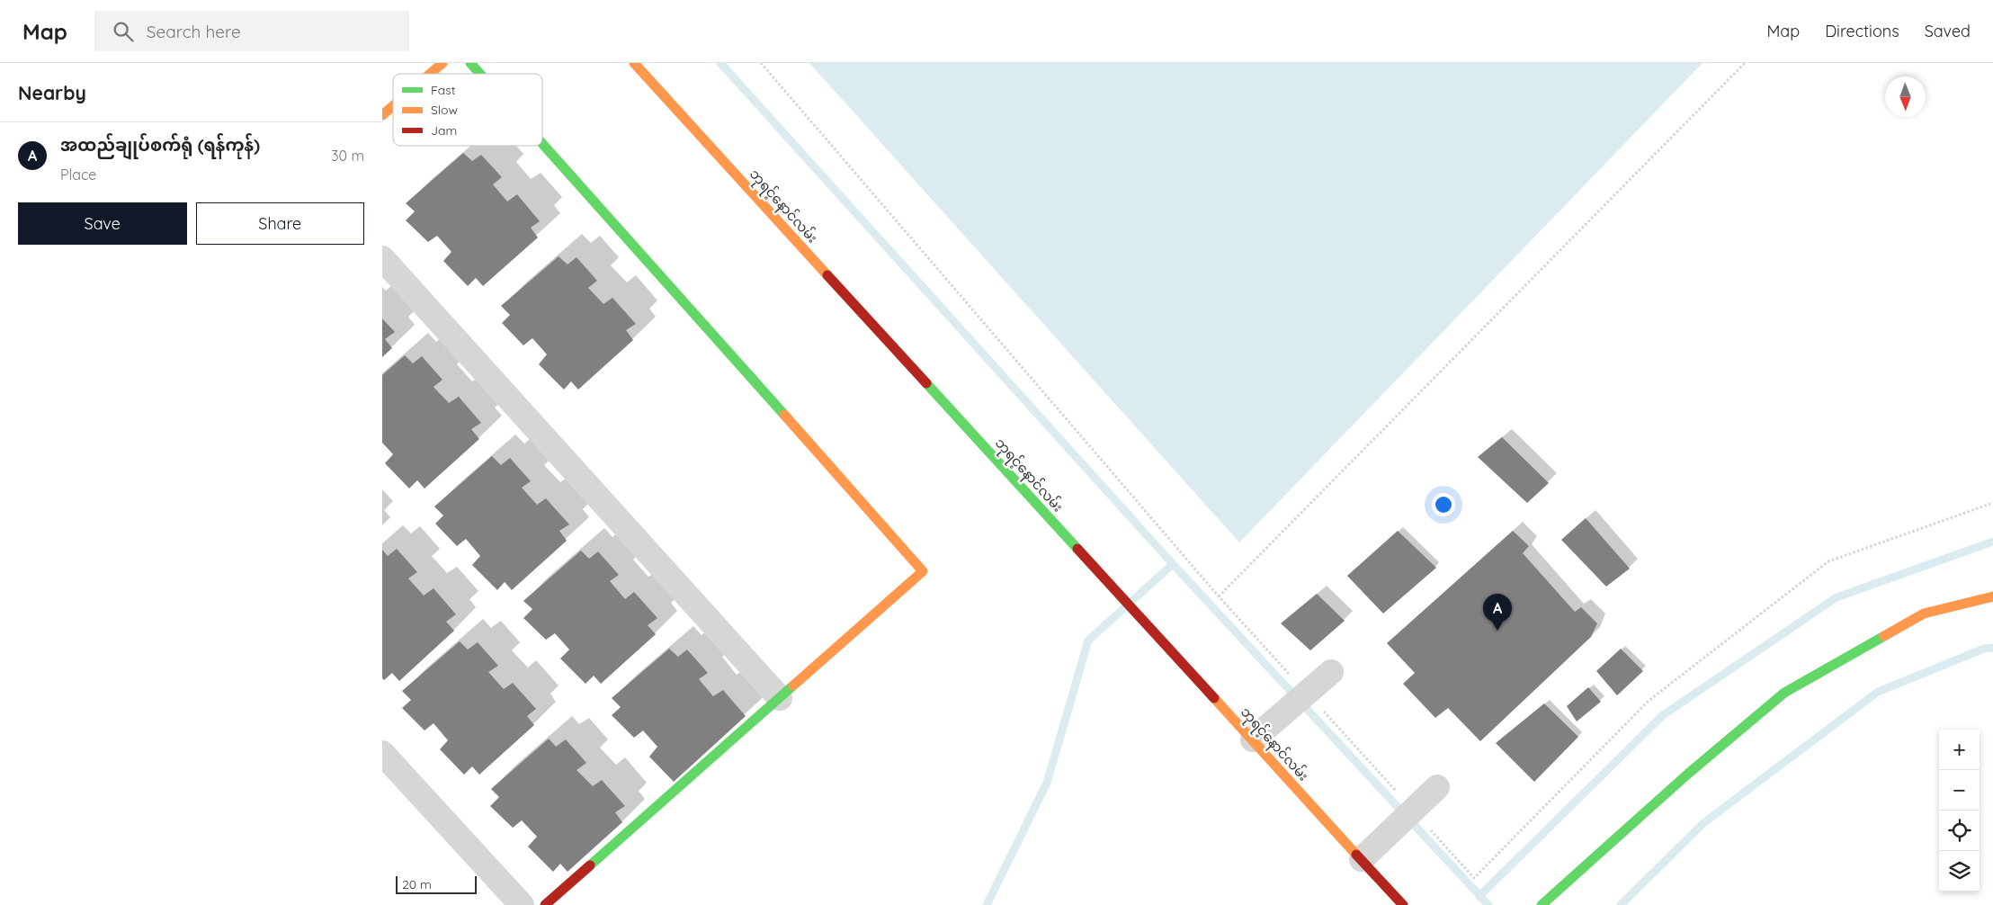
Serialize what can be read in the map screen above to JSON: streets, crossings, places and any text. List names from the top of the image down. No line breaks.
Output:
{"streets":{"street":["ဘုရင့်နောင်လမ်း"]},"legend":["Fast","Slow","Jam"],"scale_bar":"20 m","north":"bottom","page":{"header":"Map","search":"Search here","nav":["Map","Directions","Saved"],"heading":"Nearby","list":[{"mark":"A","name":"အထည်ချုပ်စက်ရုံ (ရန်ကုန်)","note":"Place","value":"30 m"}],"buttons":["Save","Share"],"pins":"A","map_buttons":["+","−"],"scale":"20 m"}}
